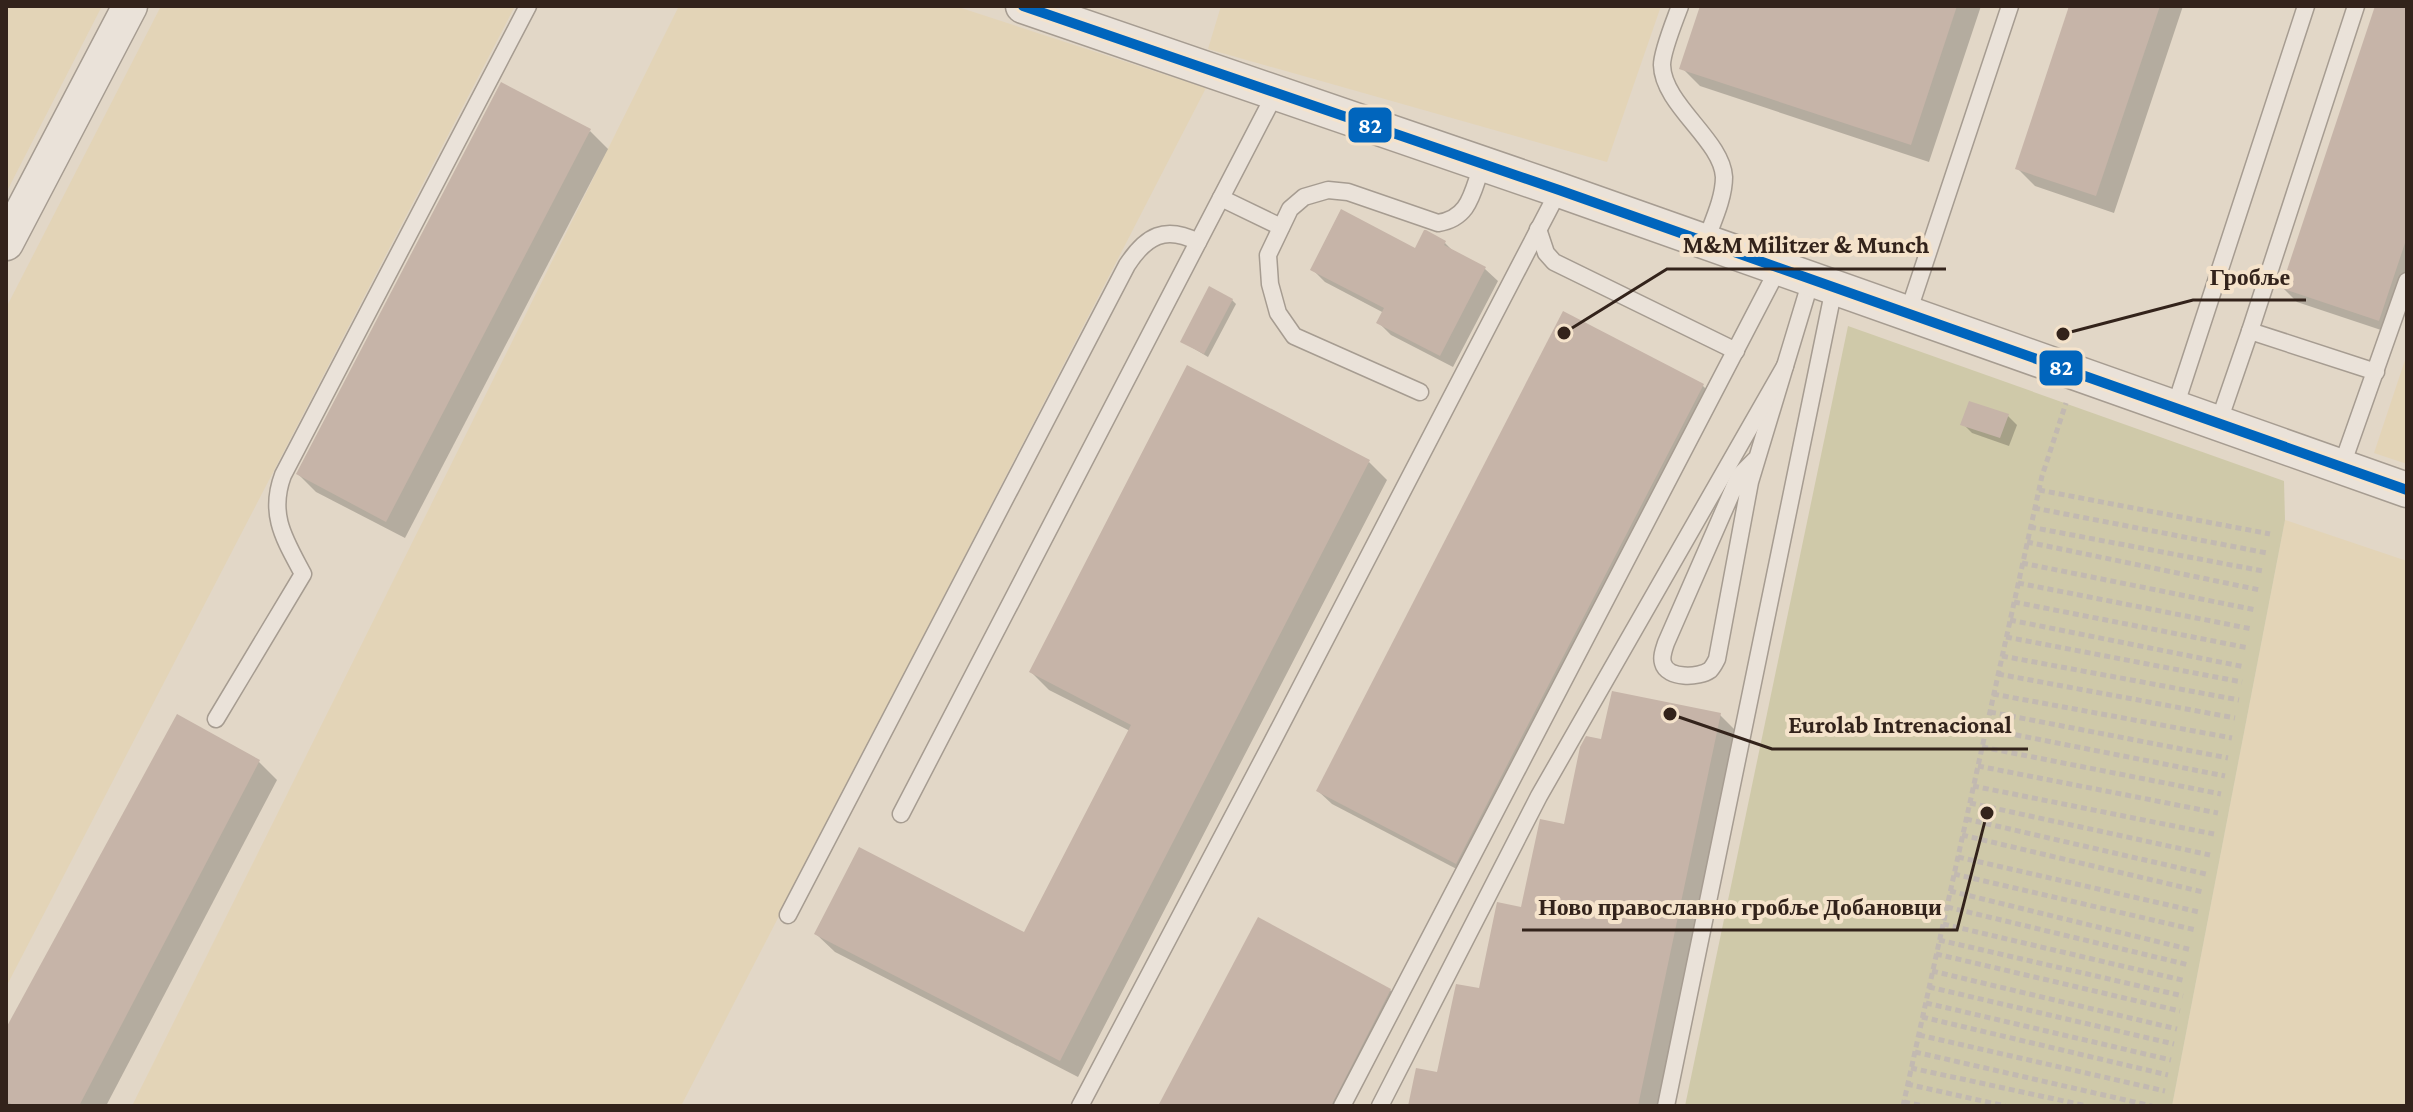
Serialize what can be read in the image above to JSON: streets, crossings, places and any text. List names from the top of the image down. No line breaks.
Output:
{"places":["M&M Militzer & Munch","Гробље","Eurolab Intrenacional","Ново православно гробље Добановци"],"lines":["transit line 82"]}
